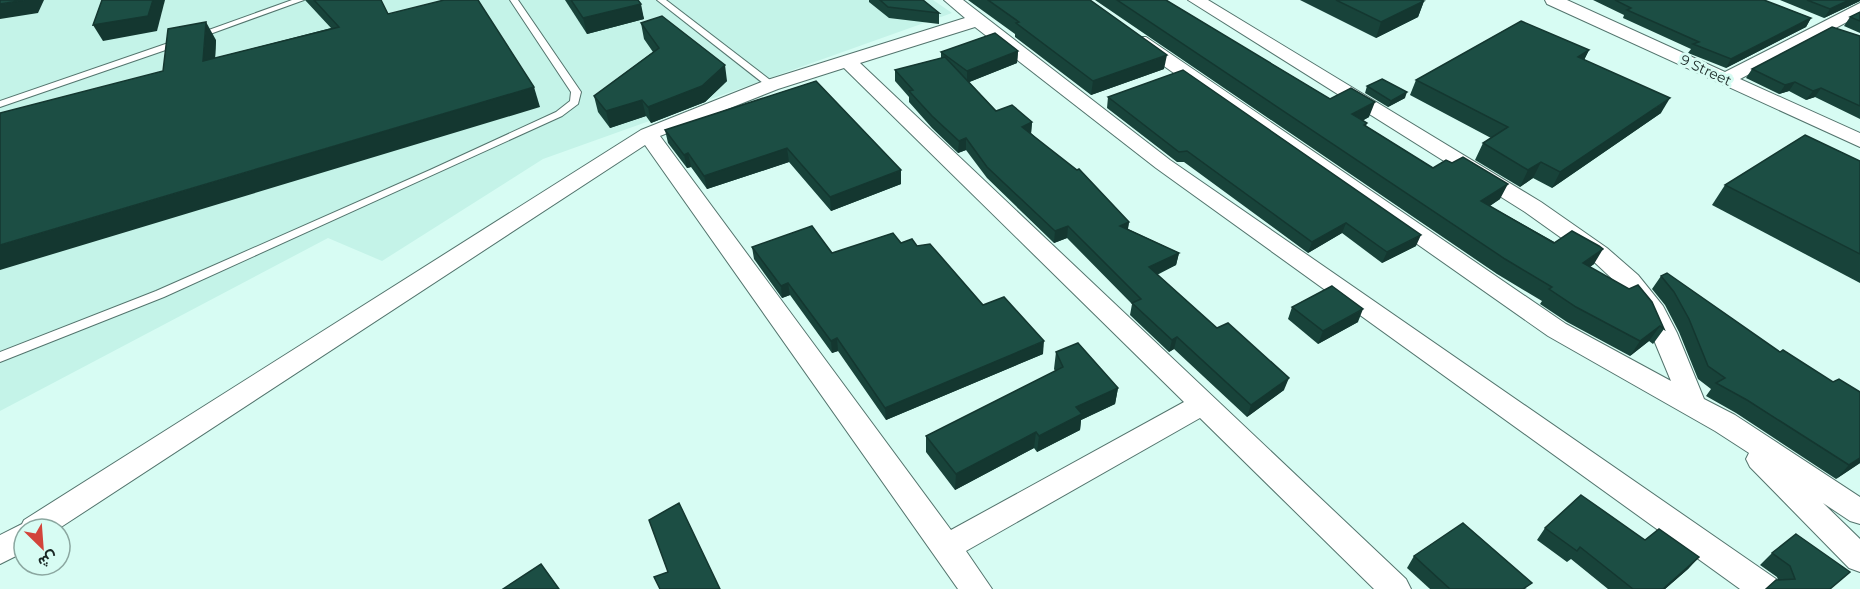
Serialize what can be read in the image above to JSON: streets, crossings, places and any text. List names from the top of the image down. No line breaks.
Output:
{"streets":{"street":["9 Street"]},"north":"bottom right"}
